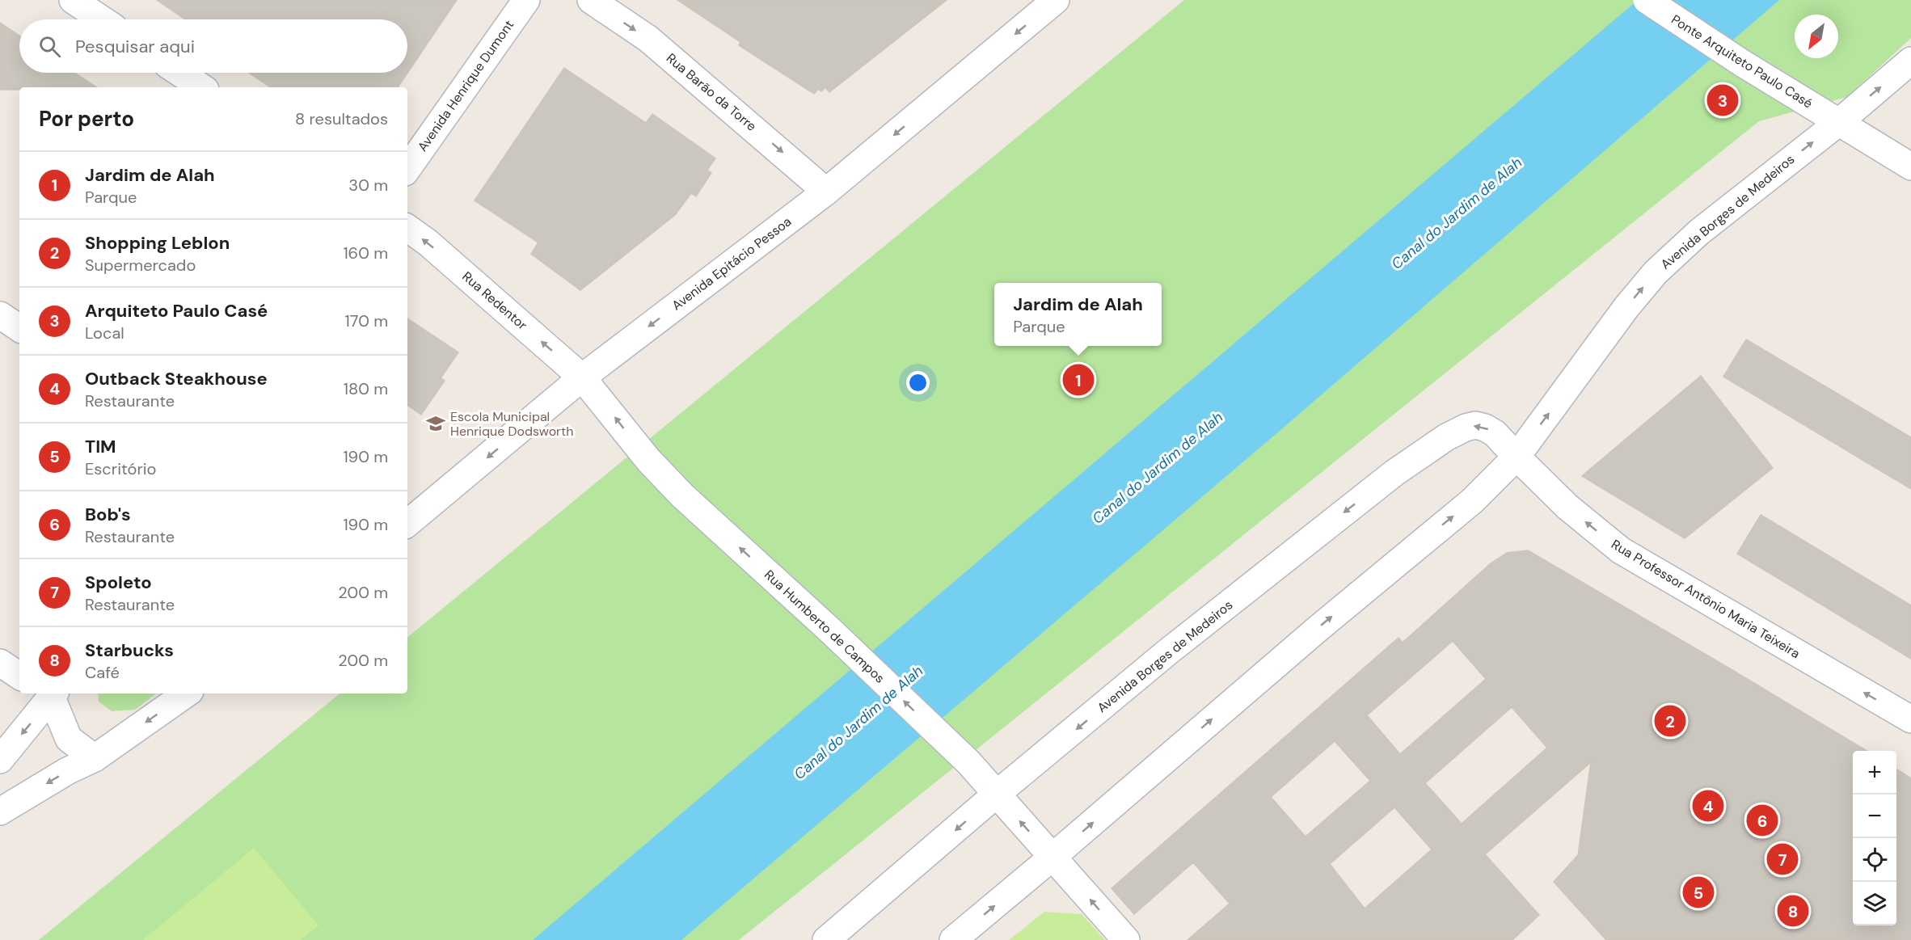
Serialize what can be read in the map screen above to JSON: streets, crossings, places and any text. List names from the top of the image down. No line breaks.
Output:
{"streets":{"street":["Ponte Arquiteto Paulo Casé","Avenida Henrique Dumont","Rua Barão da Torre","Avenida Borges de Medeiros","Avenida Epitácio Pessoa","Rua Redentor","Rua Professor Antônio Maria Teixeira","Rua Humberto de Campos"]},"crossings":[["Ponte Arquiteto Paulo Casé","Avenida Borges de Medeiros"],["Rua Barão da Torre","Avenida Epitácio Pessoa"],["Avenida Borges de Medeiros","Rua Professor Antônio Maria Teixeira"],["Avenida Borges de Medeiros","Rua Humberto de Campos"],["Avenida Epitácio Pessoa","Rua Redentor"],["Avenida Epitácio Pessoa","Rua Humberto de Campos"],["Rua Redentor","Rua Humberto de Campos"]],"one_way":["Rua Barão da Torre","Avenida Epitácio Pessoa","Rua Redentor","Rua Professor Antônio Maria Teixeira","Rua Humberto de Campos"],"water":["Canal do Jardim de Alah"],"places":{"school or university":["Escola Municipal Henrique Dodsworth"]},"north":"bottom left","page":{"search":"Pesquisar aqui","pins":["3","1","2","4","6","7","5","8"],"heading":["Por perto","8 resultados"],"list":[{"mark":"1","name":"Jardim de Alah","note":"Parque","value":"30 m"},{"mark":"2","name":"Shopping Leblon","note":"Supermercado","value":"160 m"},{"mark":"3","name":"Arquiteto Paulo Casé","note":"Local","value":"170 m"},{"mark":"4","name":"Outback Steakhouse","note":"Restaurante","value":"180 m"},{"mark":"5","name":"TIM","note":"Escritório","value":"190 m"},{"mark":"6","name":"Bob's","note":"Restaurante","value":"190 m"},{"mark":"7","name":"Spoleto","note":"Restaurante","value":"200 m"},{"mark":"8","name":"Starbucks","note":"Café","value":"200 m"}],"popup":["Jardim de Alah","Parque"],"map_buttons":["+","−"]}}
